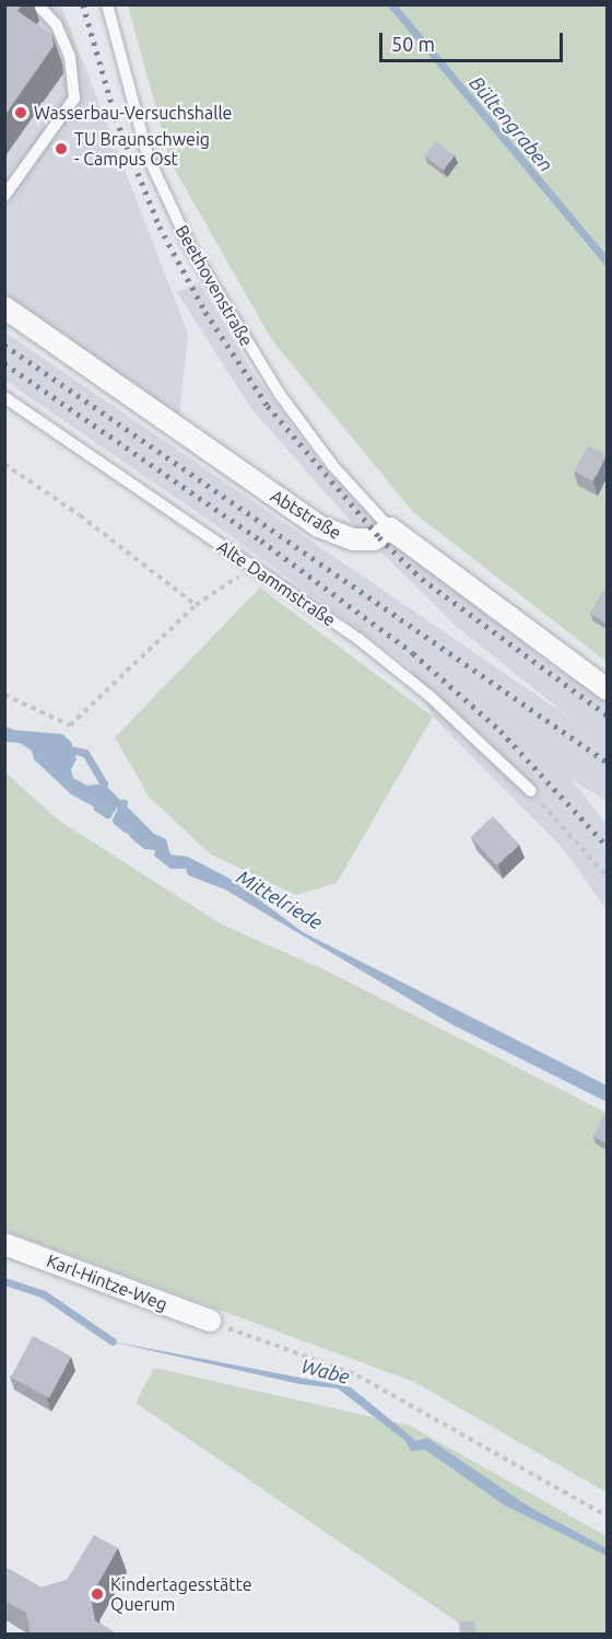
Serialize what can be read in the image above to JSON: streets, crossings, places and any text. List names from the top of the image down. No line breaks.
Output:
{"streets":{"street":["Abtstraße","Karl-Hintze-Weg"],"lane":["Beethovenstraße","Alte Dammstraße"]},"crossings":[["Beethovenstraße","Abtstraße"]],"water":["Bültengraben","Mittelriede","Wabe"],"places":["Wasserbau-Versuchshalle","TU Braunschweig - Campus Ost","Kindertagesstätte Querum"],"scale_bar":"50 m"}
